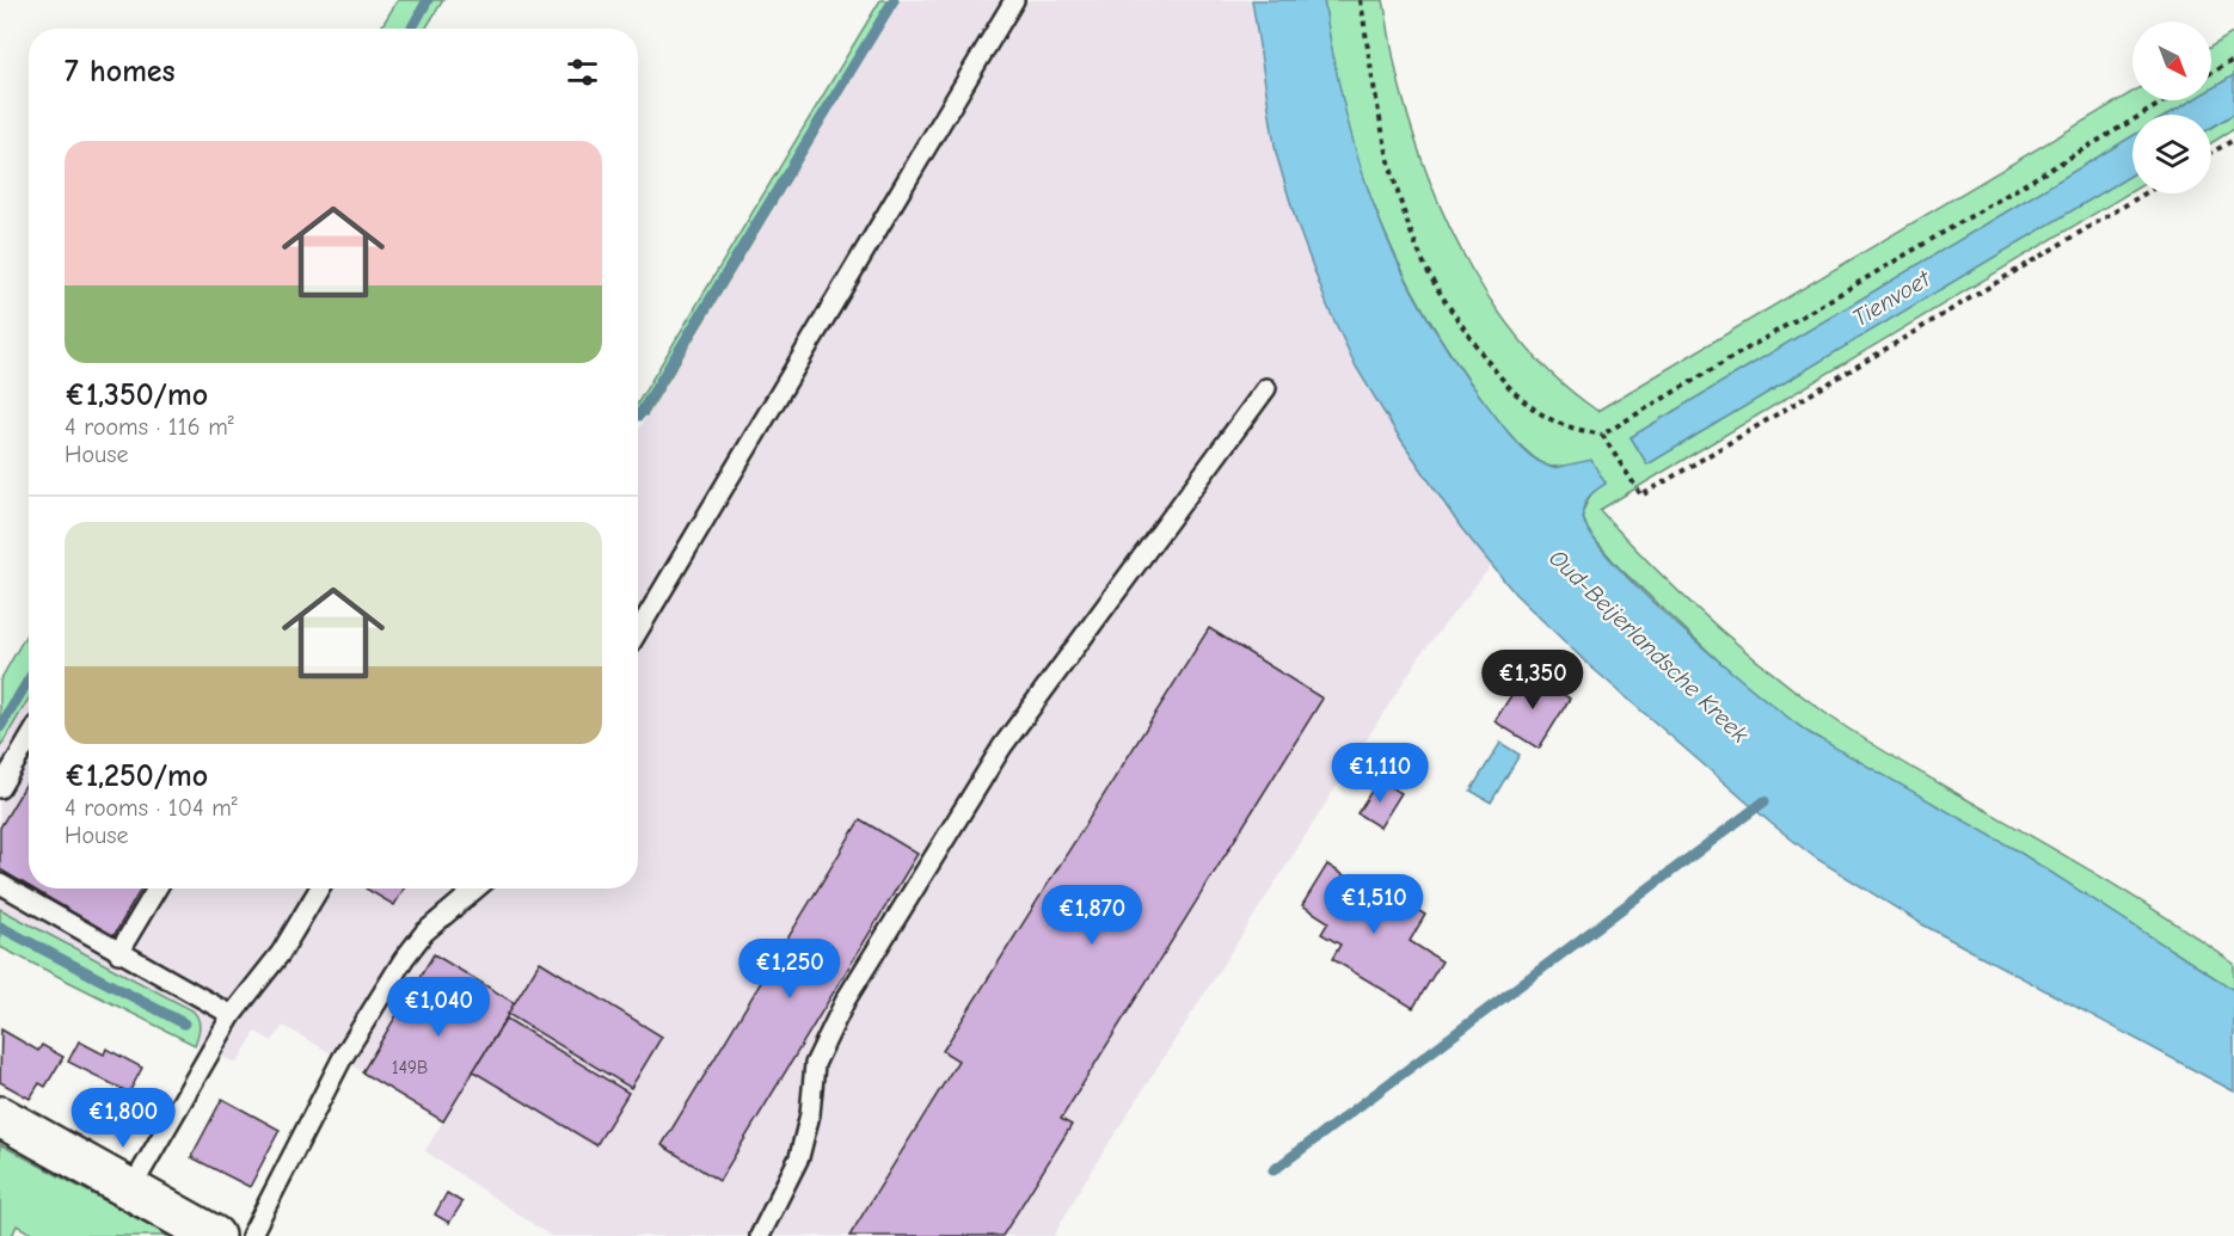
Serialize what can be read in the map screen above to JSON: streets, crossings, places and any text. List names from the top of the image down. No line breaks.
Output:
{"water":["Tienvoet","Oud-Beijerlandsche Kreek"],"house_numbers":["149B"],"north":"bottom right","page":{"heading":"7 homes","list":[{"name":"€1,350/mo","note":"4 rooms · 116 m² · House"},{"name":"€1,250/mo","note":"4 rooms · 104 m² · House"}],"price":["€1,350","€1,110","€1,510","€1,870","€1,250","€1,040","€1,800"]}}
